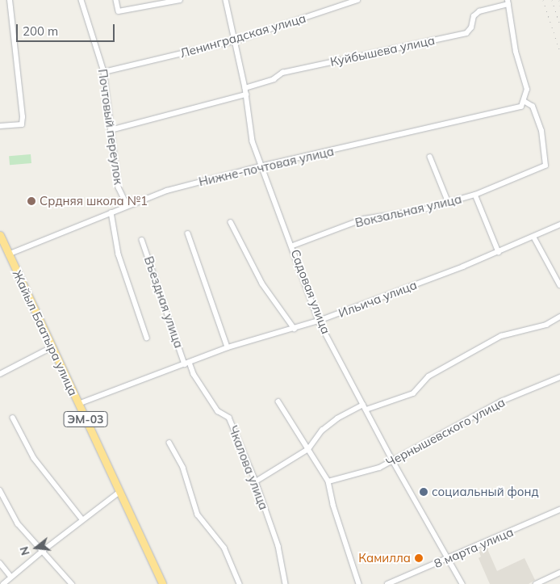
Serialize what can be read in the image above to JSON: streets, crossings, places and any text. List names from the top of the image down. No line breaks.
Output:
{"streets":{"highway":["Жайыл Баатыра улица","ЭМ-03"],"street":["Ленинградская улица","Куйбышева улица","Почтовый переулок","Нижне-почтовая улица","Вокзальная улица","Садовая улица","Ильича улица","Въездная улица","Чернышевского улица","Чкалова улица","8 марта улица"]},"crossings":[["Ленинградская улица","Почтовый переулок"],["Ленинградская улица","Садовая улица"],["Куйбышева улица","Садовая улица"],["Почтовый переулок","Нижне-почтовая улица"],["Нижне-почтовая улица","Вокзальная улица"],["Нижне-почтовая улица","Садовая улица"],["Нижне-почтовая улица","Жайыл Баатыра улица"],["Вокзальная улица","Садовая улица"],["Садовая улица","Ильича улица"],["Садовая улица","Чернышевского улица"],["Садовая улица","8 марта улица"],["Ильича улица","Въездная улица"],["Ильича улица","Жайыл Баатыра улица"],["Ильича улица","Чкалова улица"],["Въездная улица","Чкалова улица"]],"places":["Срдняя школа №1","социальный фонд","Камилла"],"scale_bar":"200 m","north":"left"}
